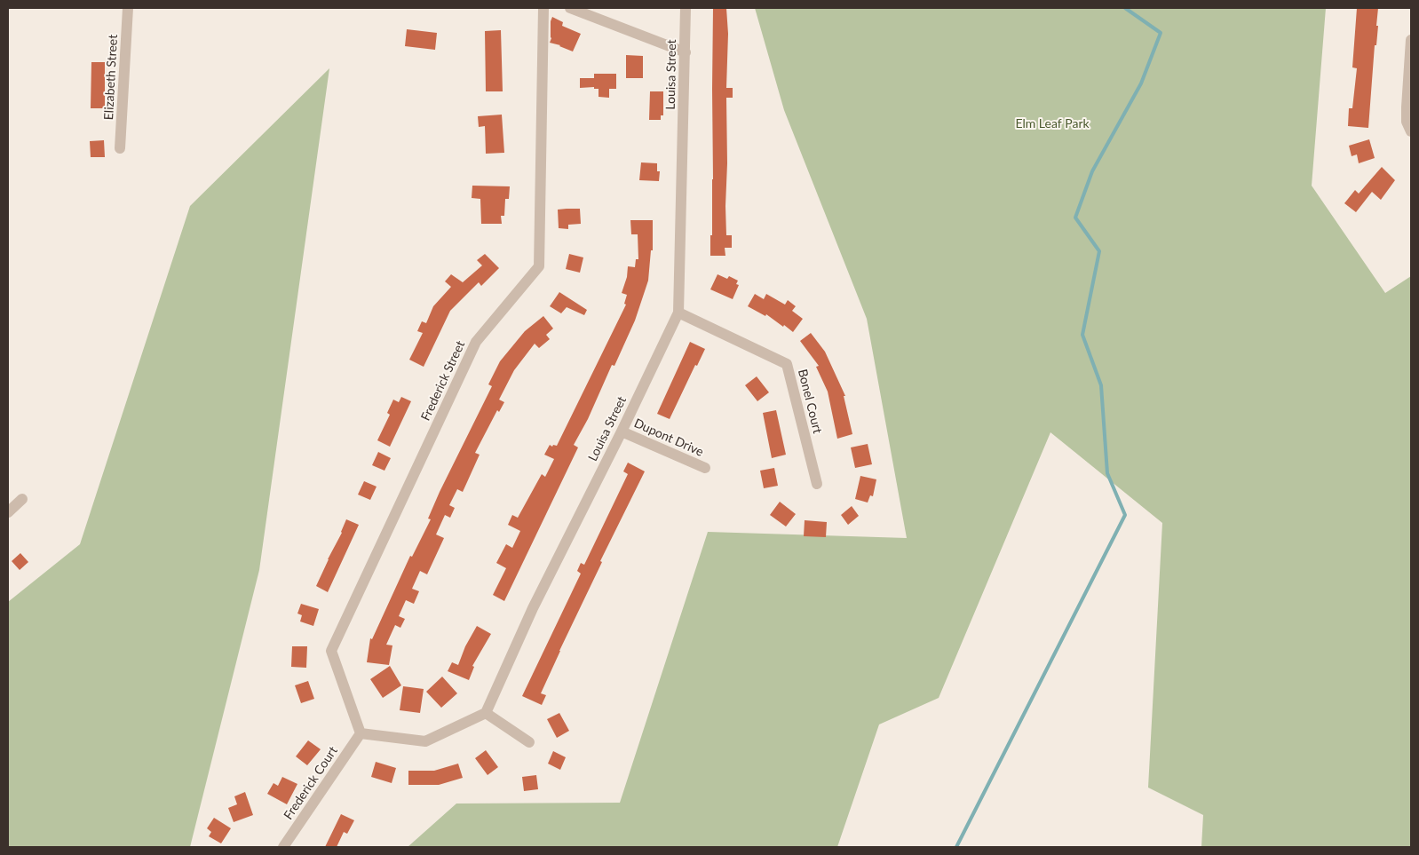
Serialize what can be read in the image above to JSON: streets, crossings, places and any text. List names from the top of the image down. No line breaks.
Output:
{"streets":{"street":["Louisa Street","Elizabeth Street","Frederick Street","Bonel Court","Dupont Drive","Frederick Court"]},"crossings":[["Louisa Street","Bonel Court"],["Louisa Street","Dupont Drive"],["Frederick Street","Frederick Court"]],"parks":["Elm Leaf Park"]}
